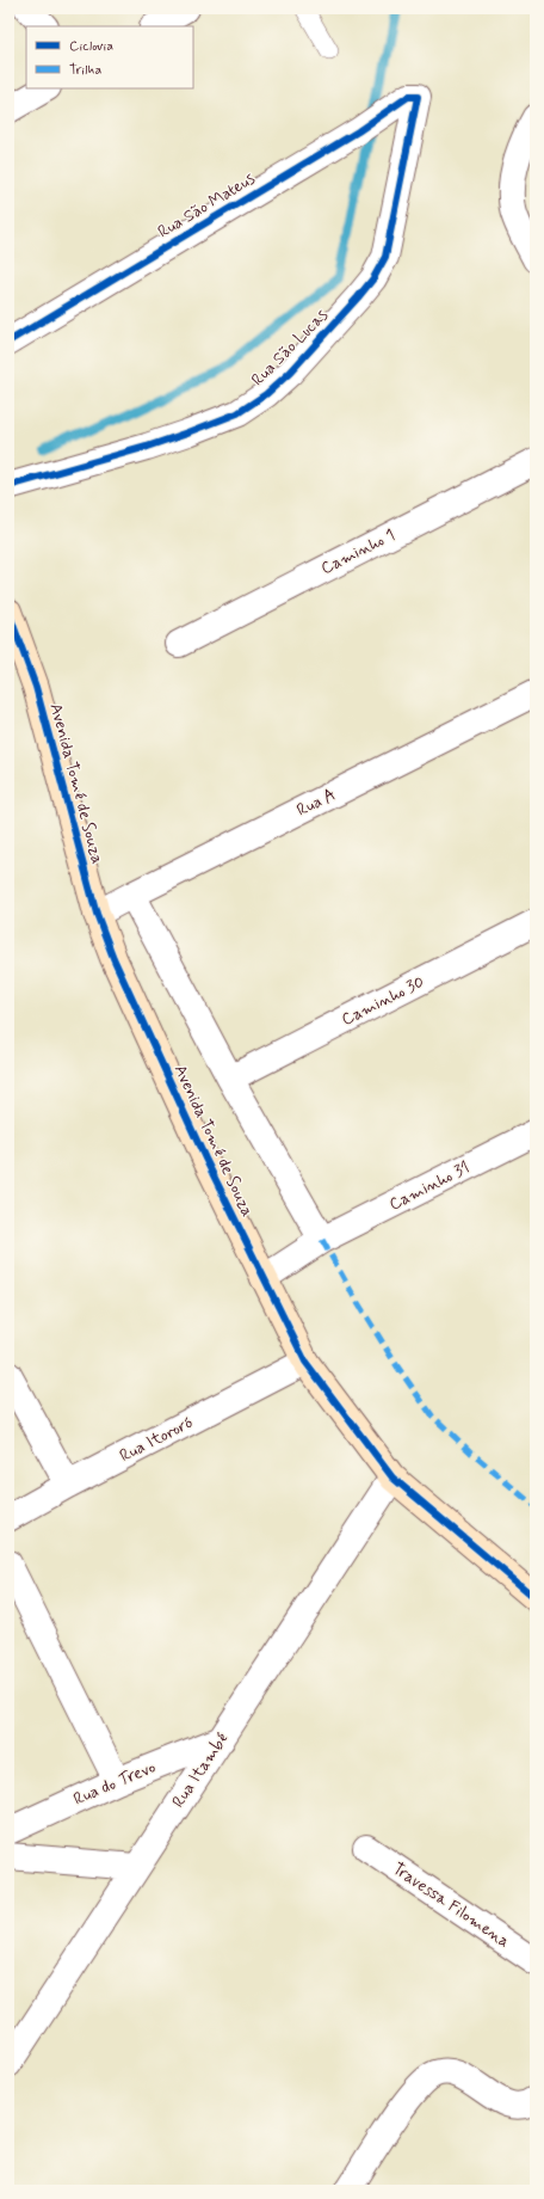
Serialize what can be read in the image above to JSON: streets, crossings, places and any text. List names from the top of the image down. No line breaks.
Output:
{"streets":{"street":["Rua São Mateus","Rua São Lucas","Caminho 1","Avenida Tomé de Souza","Rua A","Caminho 30","Caminho 31","Rua Itororó","Rua Itambé","Rua do Trevo","Travessa Filomena"]},"crossings":[["Rua São Mateus","Rua São Lucas"],["Avenida Tomé de Souza","Rua A"],["Avenida Tomé de Souza","Caminho 31"],["Avenida Tomé de Souza","Rua Itororó"],["Avenida Tomé de Souza","Rua Itambé"],["Rua Itambé","Rua do Trevo"]],"legend":["Ciclovia","Trilha"]}
